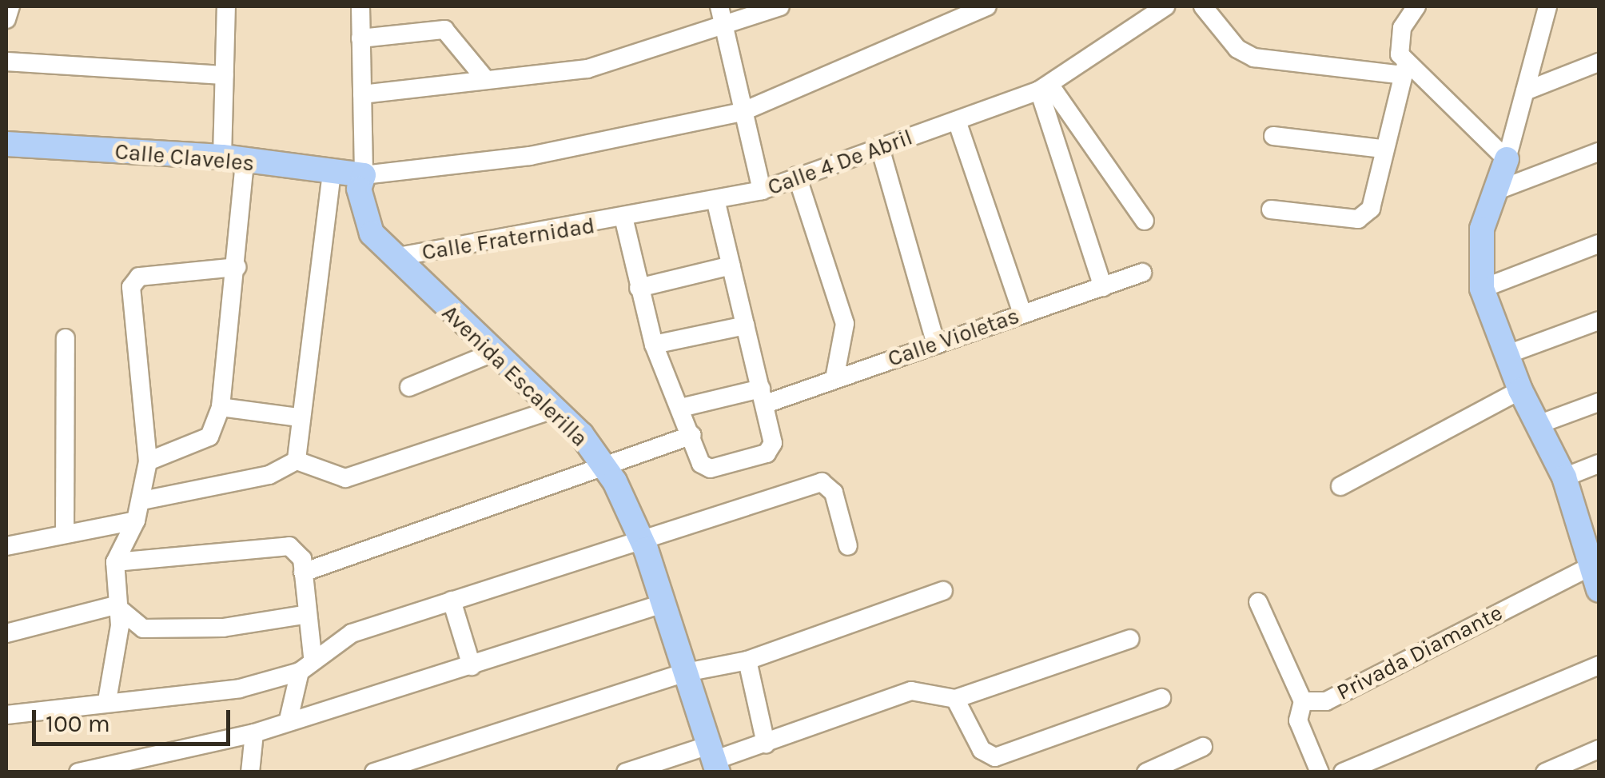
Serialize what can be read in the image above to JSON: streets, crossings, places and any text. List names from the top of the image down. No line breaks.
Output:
{"streets":{"main road":["Calle Claveles","Avenida Escalerilla"],"street":["Calle 4 De Abril","Calle Fraternidad","Calle Violetas","Privada Diamante"]},"crossings":[["Calle Claveles","Avenida Escalerilla"],["Calle 4 De Abril","Calle Fraternidad"],["Calle Fraternidad","Avenida Escalerilla"]],"scale_bar":"100 m"}
